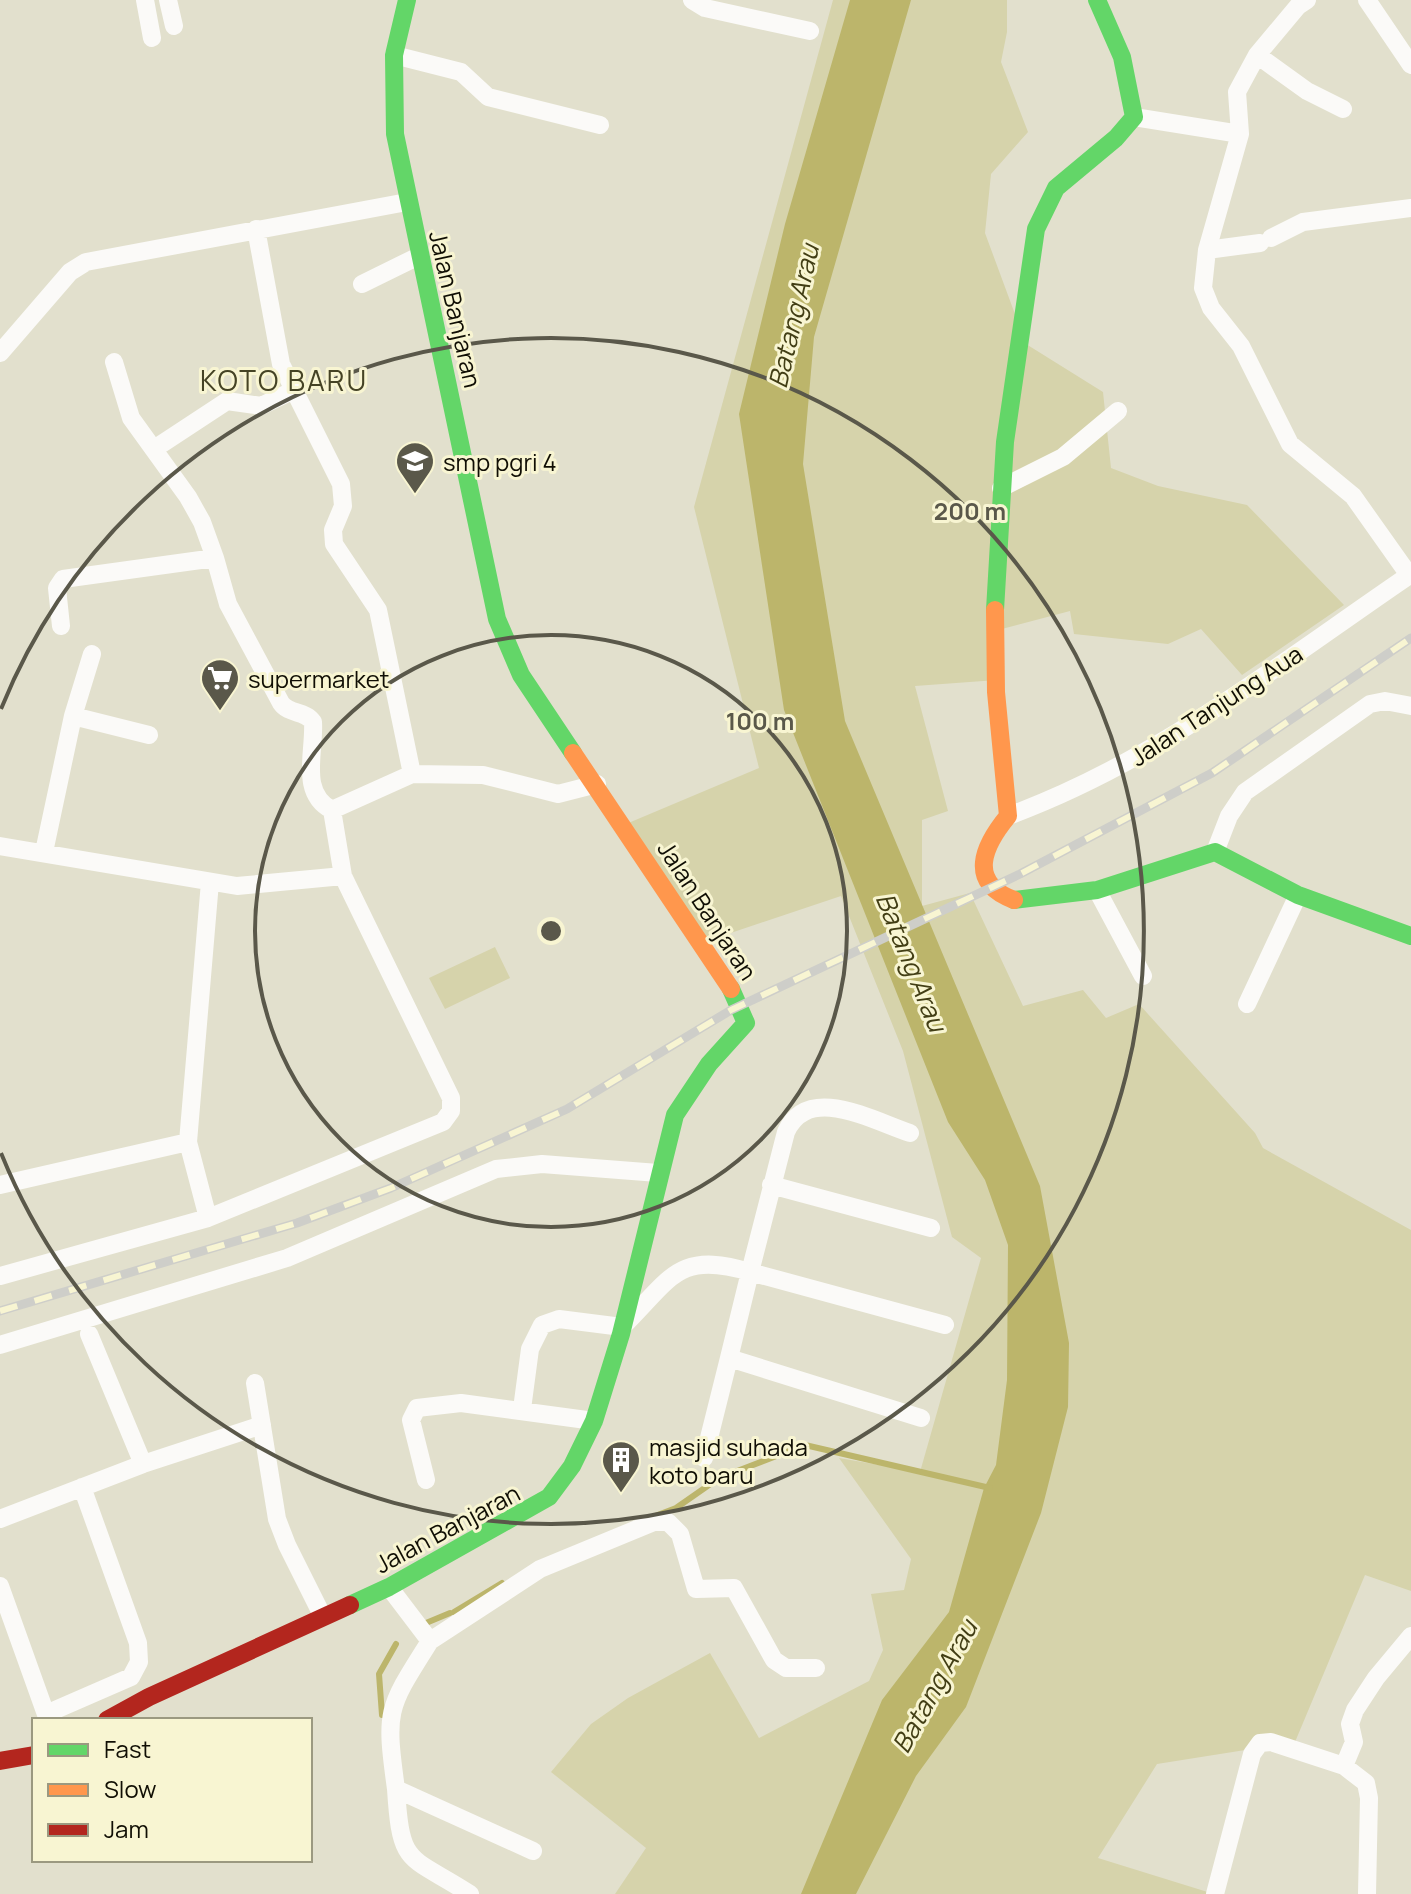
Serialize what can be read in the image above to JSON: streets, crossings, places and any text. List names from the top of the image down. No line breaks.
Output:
{"streets":{"street":["Jalan Banjaran","Jalan Tanjung Aua"]},"districts":["KOTO BARU"],"water":["Batang Arau"],"places":{"school or university":["smp pgri 4"],"supermarket":["supermarket"],"building":["masjid suhada koto baru"]},"legend":["Fast","Slow","Jam"],"rings":["200 m","100 m"]}
